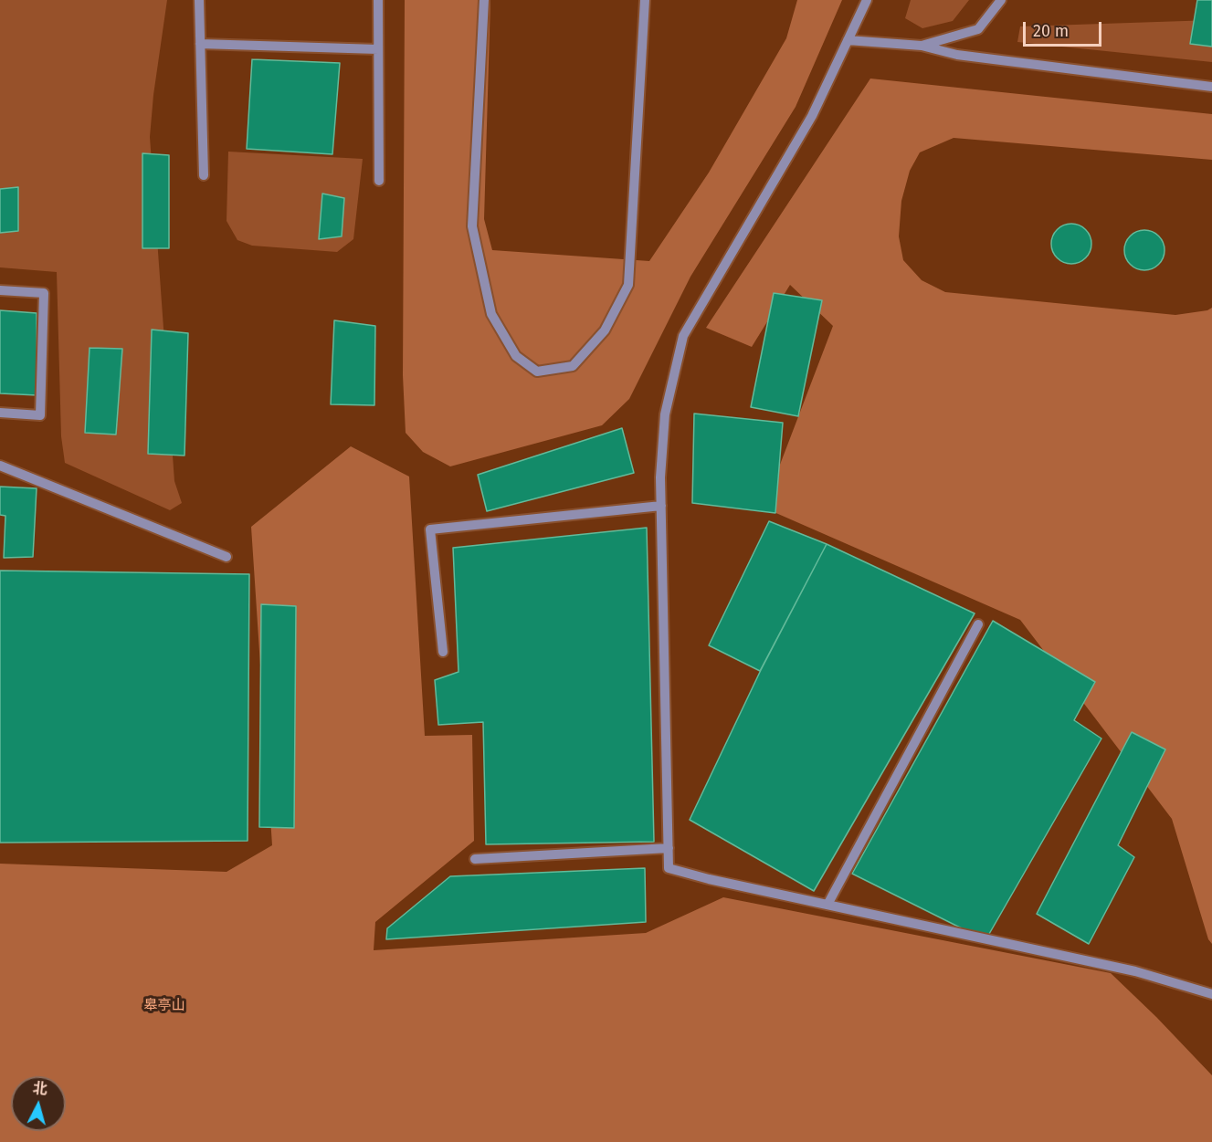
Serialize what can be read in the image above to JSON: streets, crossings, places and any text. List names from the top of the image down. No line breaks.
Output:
{"parks":["皋亭山"],"scale_bar":"20 m","north":"top"}
